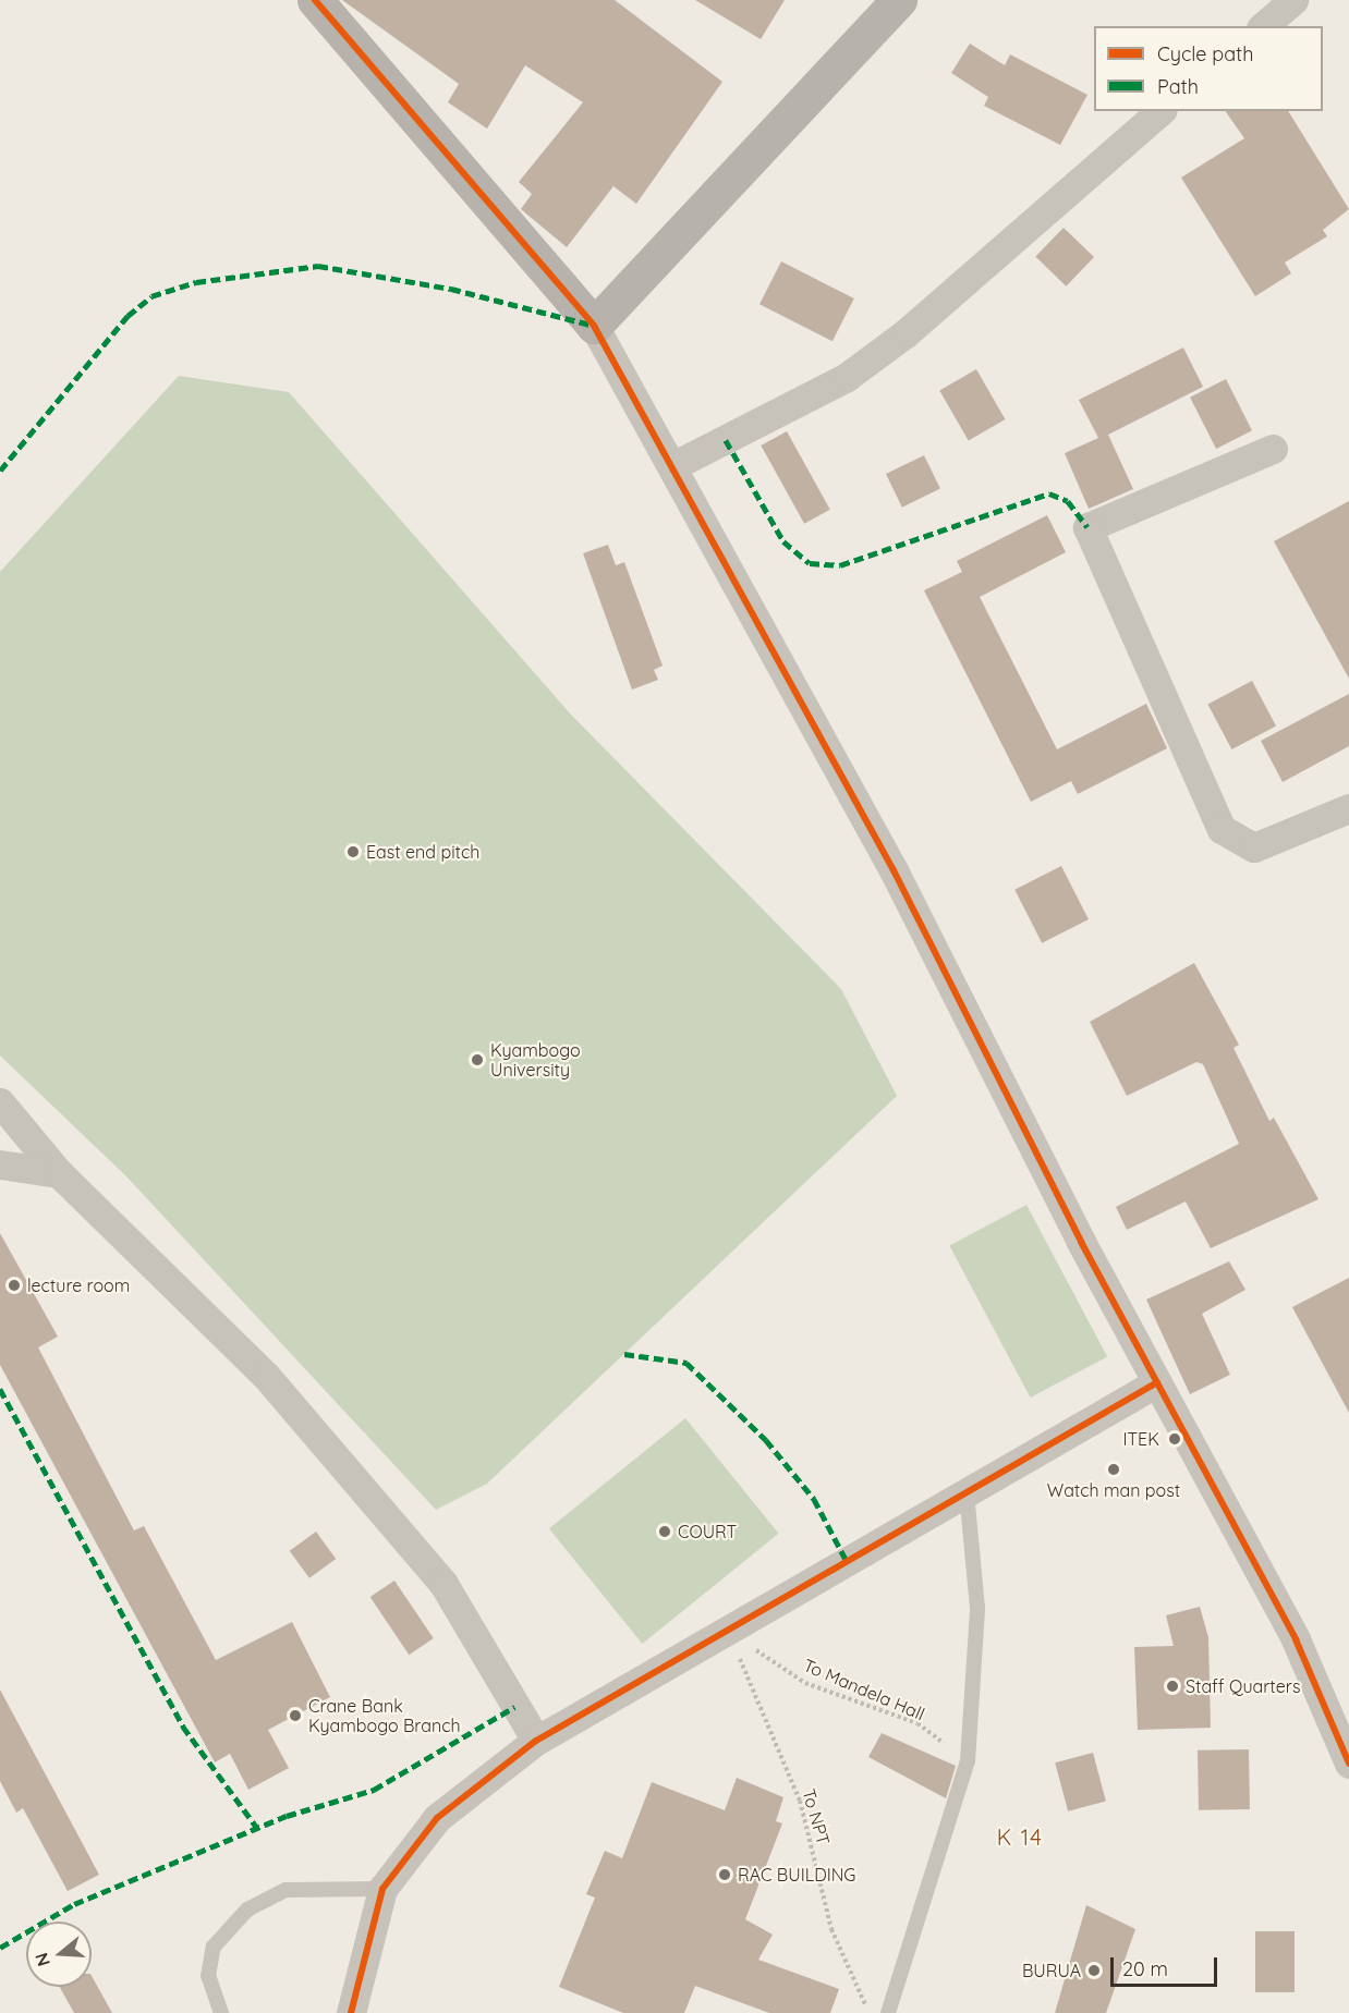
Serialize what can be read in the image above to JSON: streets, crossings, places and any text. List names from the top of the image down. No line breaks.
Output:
{"streets":{"path":["To Mandela Hall","To NPT"]},"crossings":[["To Mandela Hall","To NPT"]],"districts":["K 14"],"places":["East end pitch","Kyambogo University","lecture room","ITEK","Watch man post","COURT","Staff Quarters","Crane Bank Kyambogo Branch","RAC BUILDING","BURUA"],"legend":["Cycle path","Path"],"scale_bar":"20 m","north":"left"}
